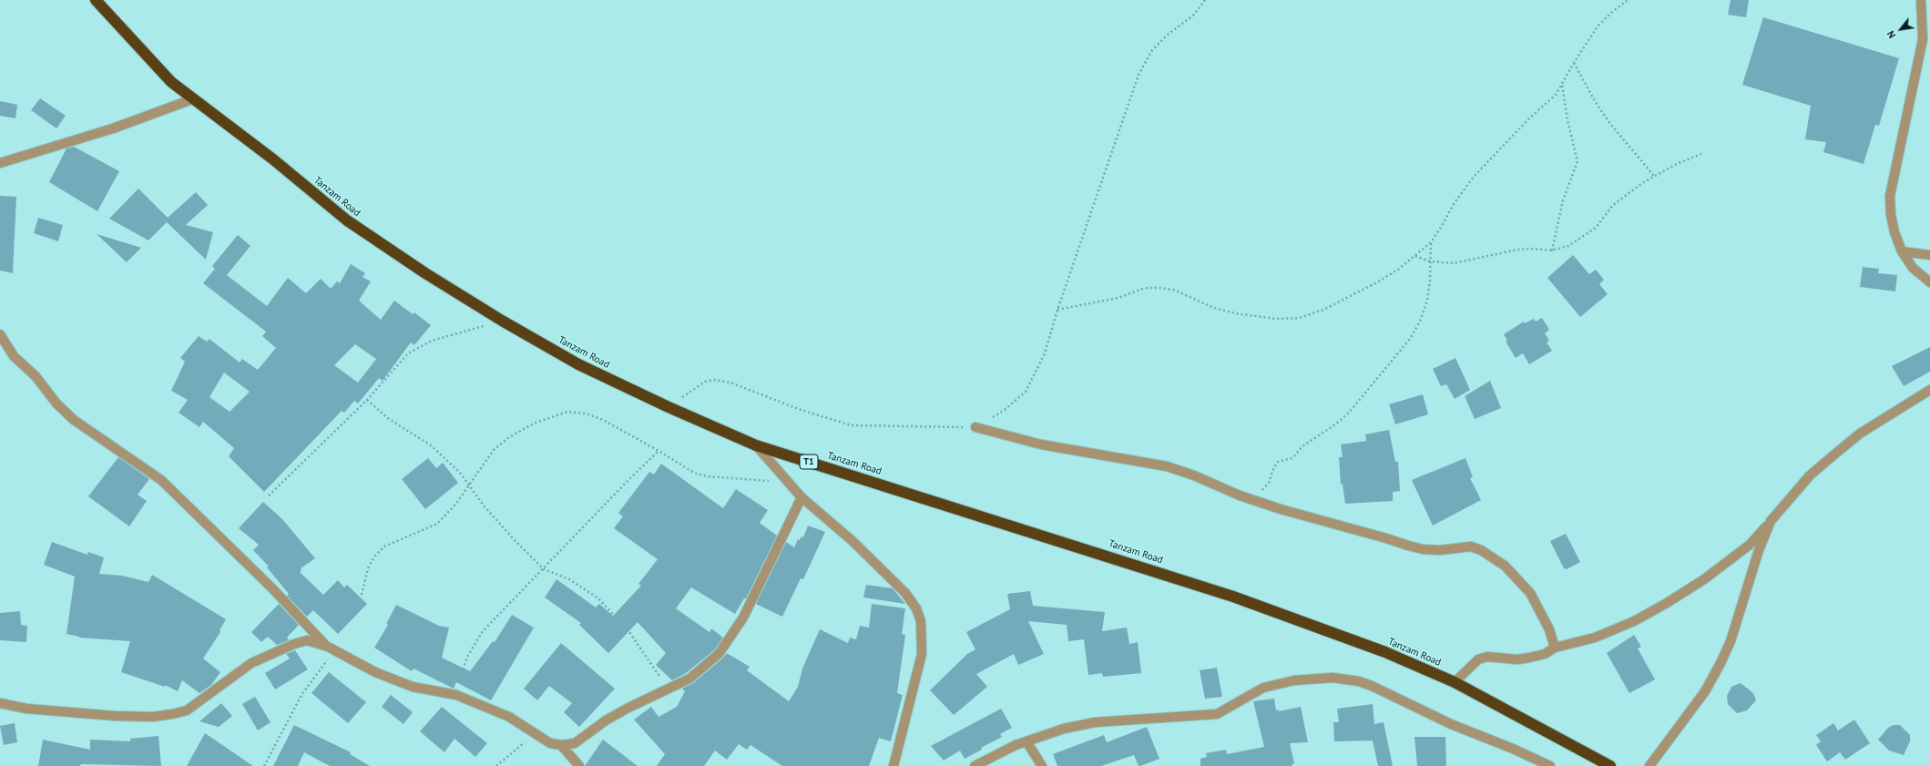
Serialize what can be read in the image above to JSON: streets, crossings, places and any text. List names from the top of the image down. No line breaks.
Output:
{"streets":{"highway":["Tanzam Road","T1"]},"north":"bottom left"}
